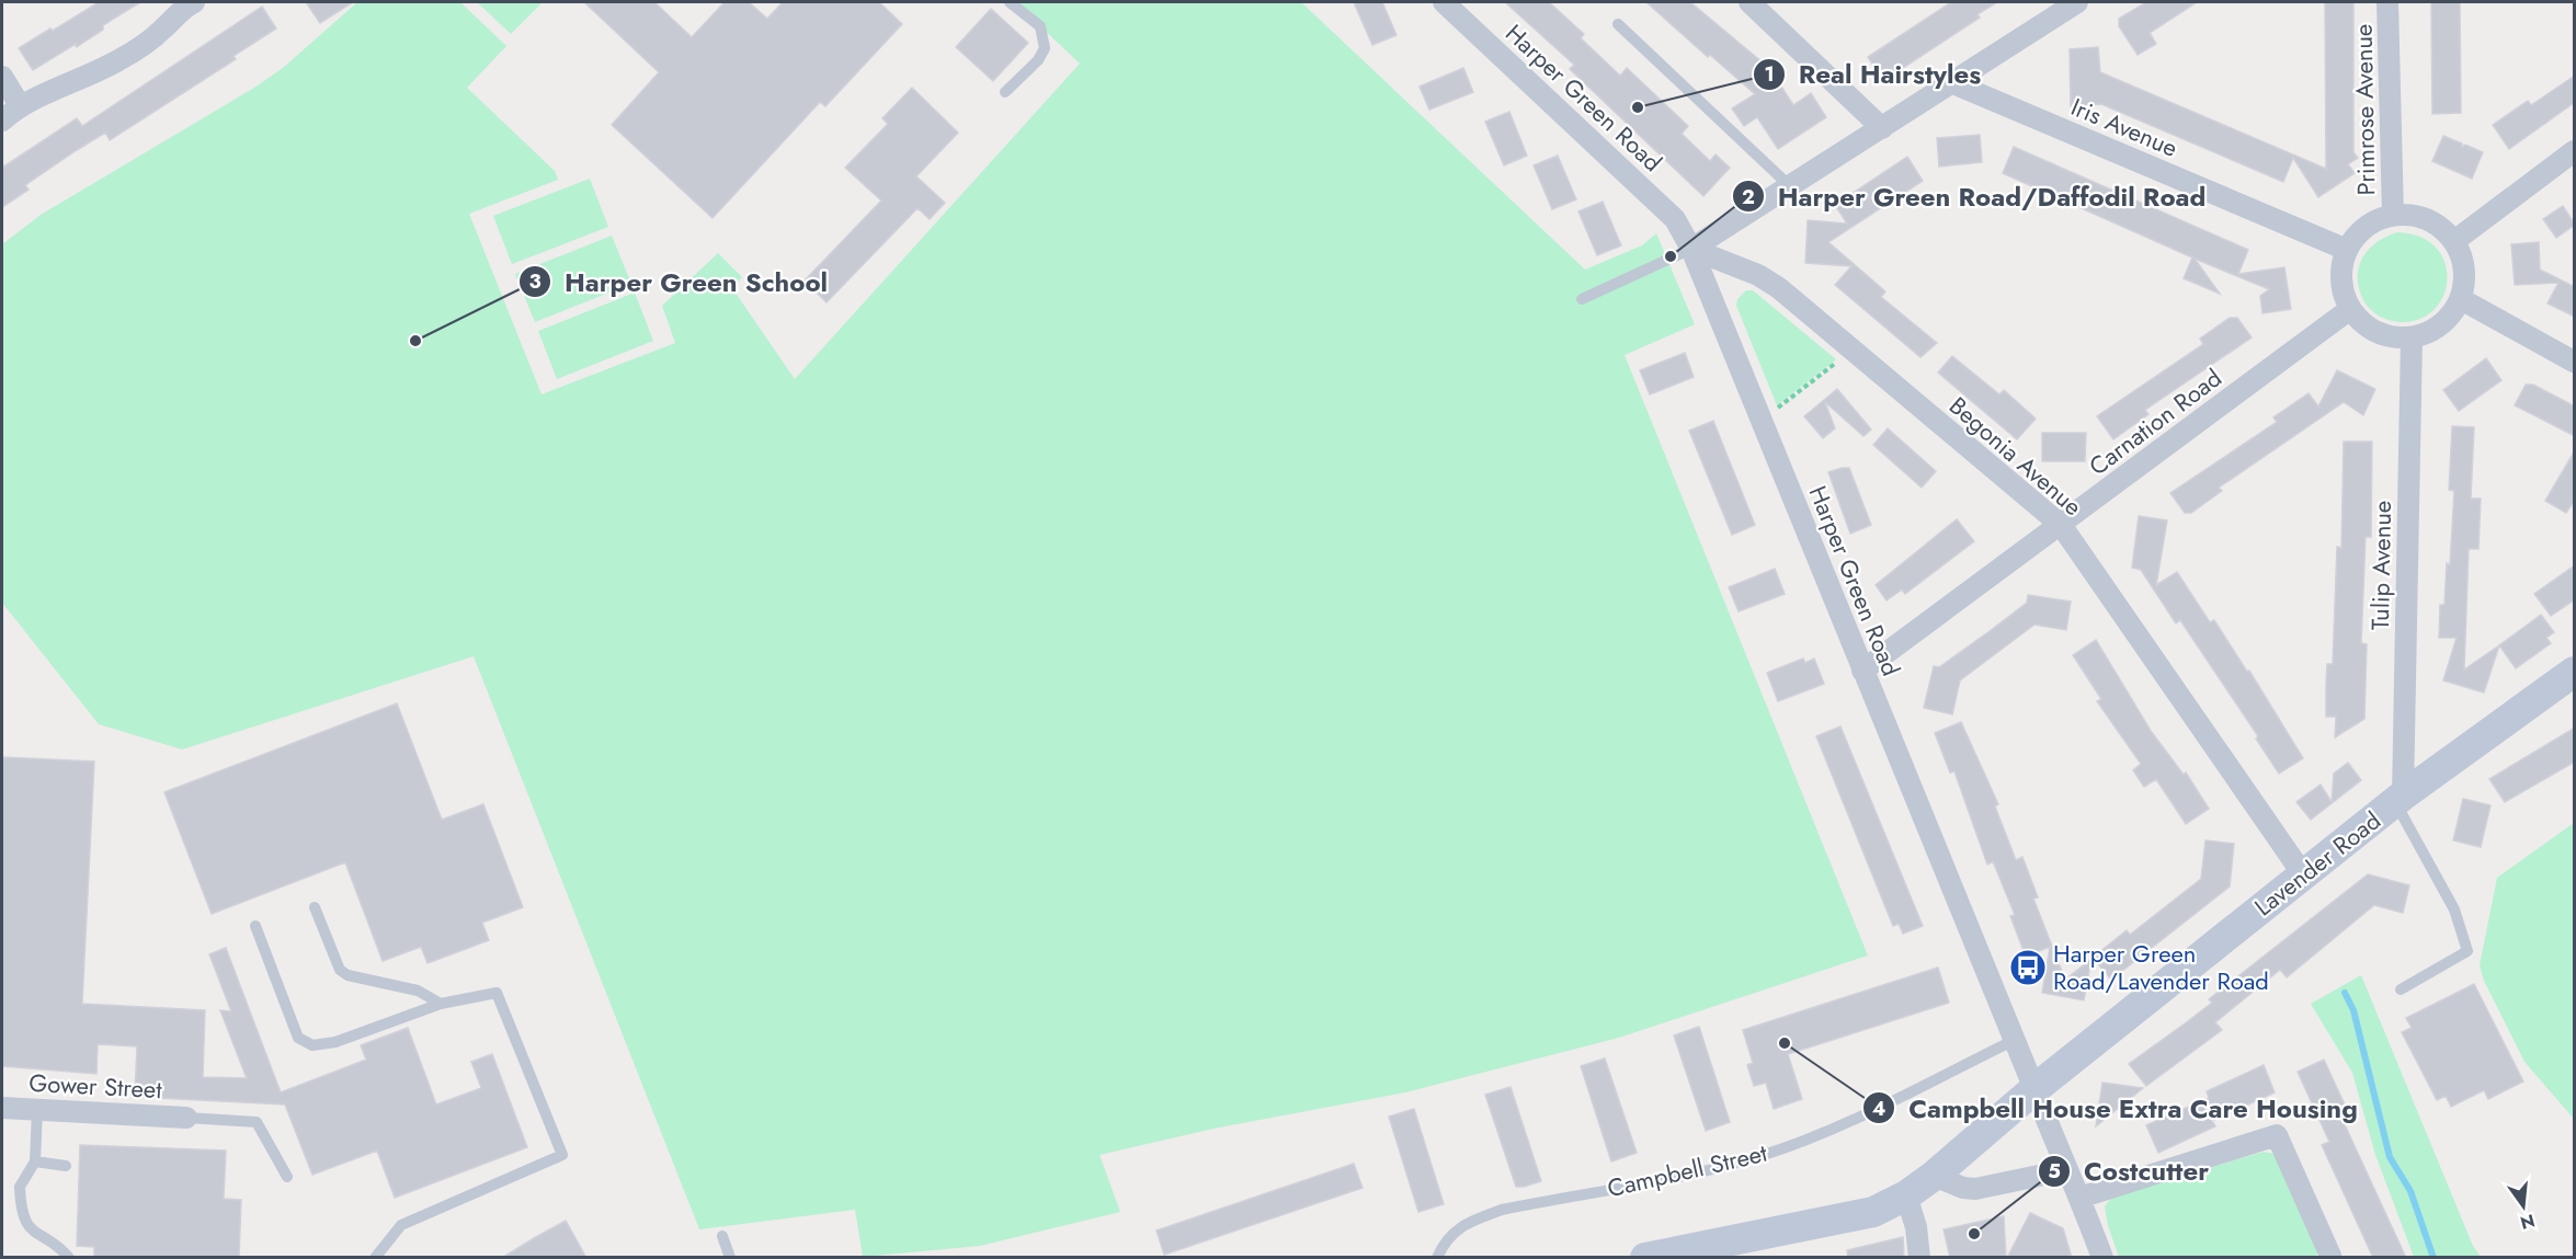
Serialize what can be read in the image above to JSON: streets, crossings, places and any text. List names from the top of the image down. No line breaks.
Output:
{"streets":{"street":["Harper Green Road","Primrose Avenue","Iris Avenue","Carnation Road","Begonia Avenue","Tulip Avenue","Lavender Road","Gower Street"],"lane":["Campbell Street"]},"crossings":[["Harper Green Road","Carnation Road"],["Harper Green Road","Begonia Avenue"],["Harper Green Road","Lavender Road"],["Harper Green Road","Campbell Street"],["Primrose Avenue","Iris Avenue"],["Primrose Avenue","Carnation Road"],["Primrose Avenue","Tulip Avenue"],["Iris Avenue","Carnation Road"],["Iris Avenue","Tulip Avenue"],["Carnation Road","Begonia Avenue"],["Carnation Road","Tulip Avenue"],["Begonia Avenue","Lavender Road"],["Tulip Avenue","Lavender Road"]],"places":{"other":["Real Hairstyles","Harper Green Road/Daffodil Road","Harper Green School","Campbell House Extra Care Housing","Costcutter"],"bus stop":["Harper Green Road/Lavender Road"]},"north":"bottom"}
